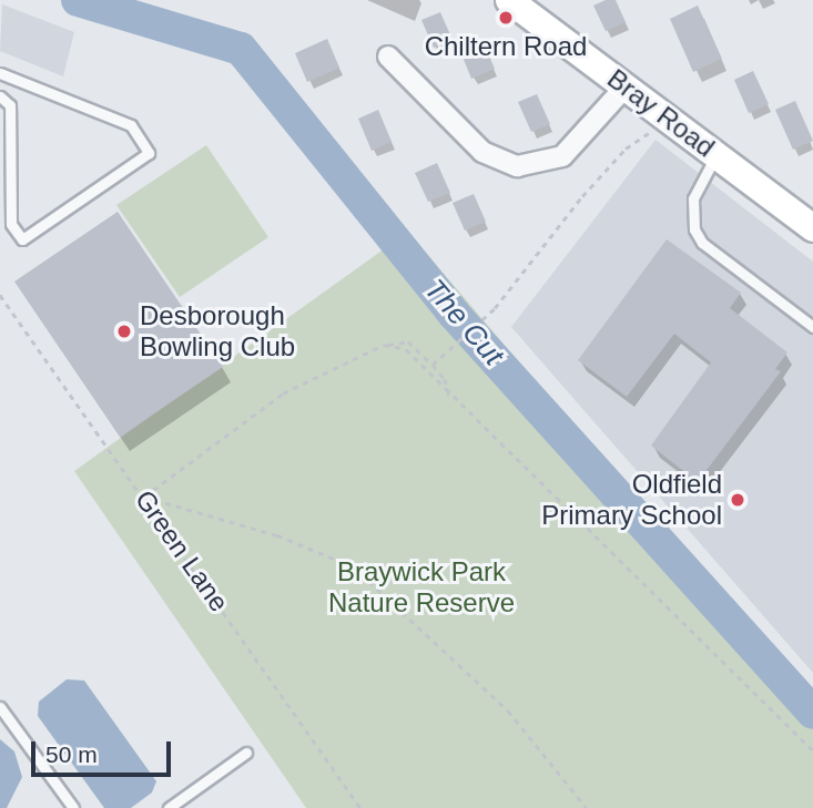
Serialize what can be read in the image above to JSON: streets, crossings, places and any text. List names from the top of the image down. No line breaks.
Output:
{"streets":{"main road":["Bray Road"],"path":["Green Lane"]},"water":["The Cut"],"parks":["Braywick Park Nature Reserve"],"places":["Chiltern Road","Desborough Bowling Club","Oldfield Primary School"],"scale_bar":"50 m"}
